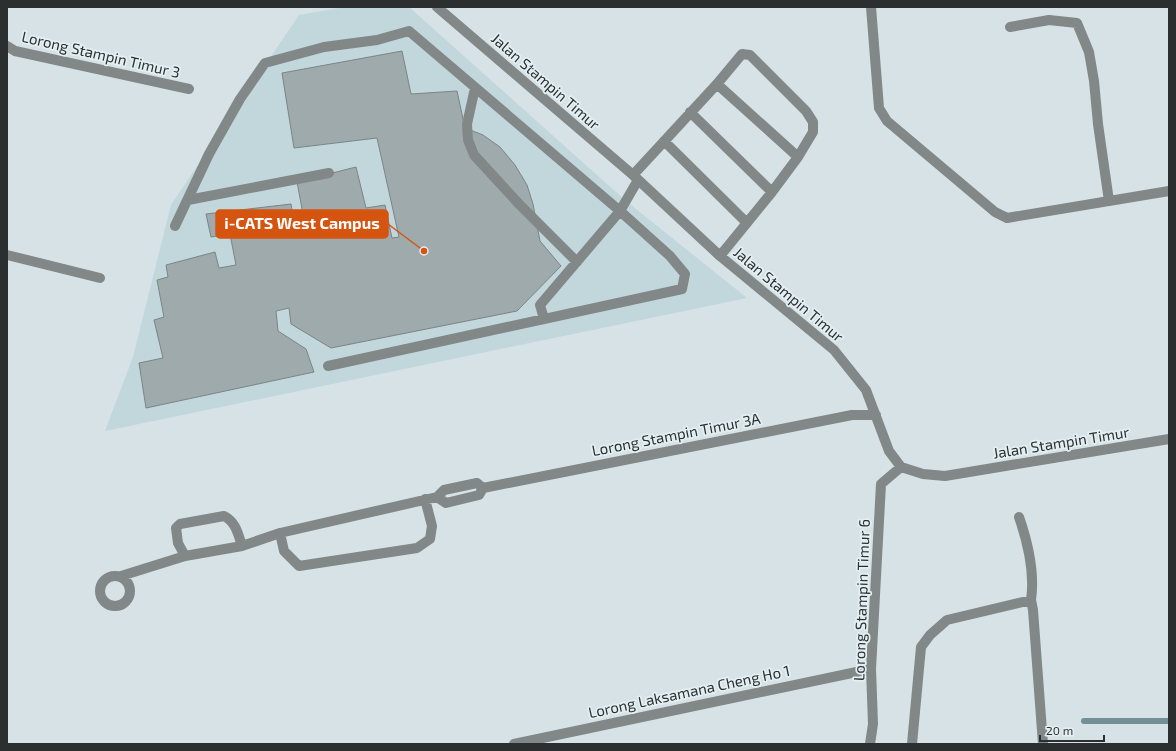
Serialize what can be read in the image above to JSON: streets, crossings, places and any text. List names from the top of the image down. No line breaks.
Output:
{"streets":{"street":["Lorong Stampin Timur 3","Jalan Stampin Timur","Lorong Stampin Timur 3A","Lorong Stampin Timur 6","Lorong Laksamana Cheng Ho 1"]},"crossings":[["Jalan Stampin Timur","Lorong Stampin Timur 3A"],["Jalan Stampin Timur","Lorong Stampin Timur 6"],["Lorong Stampin Timur 6","Lorong Laksamana Cheng Ho 1"]],"places":["i-CATS West Campus"],"scale_bar":"20 m"}
